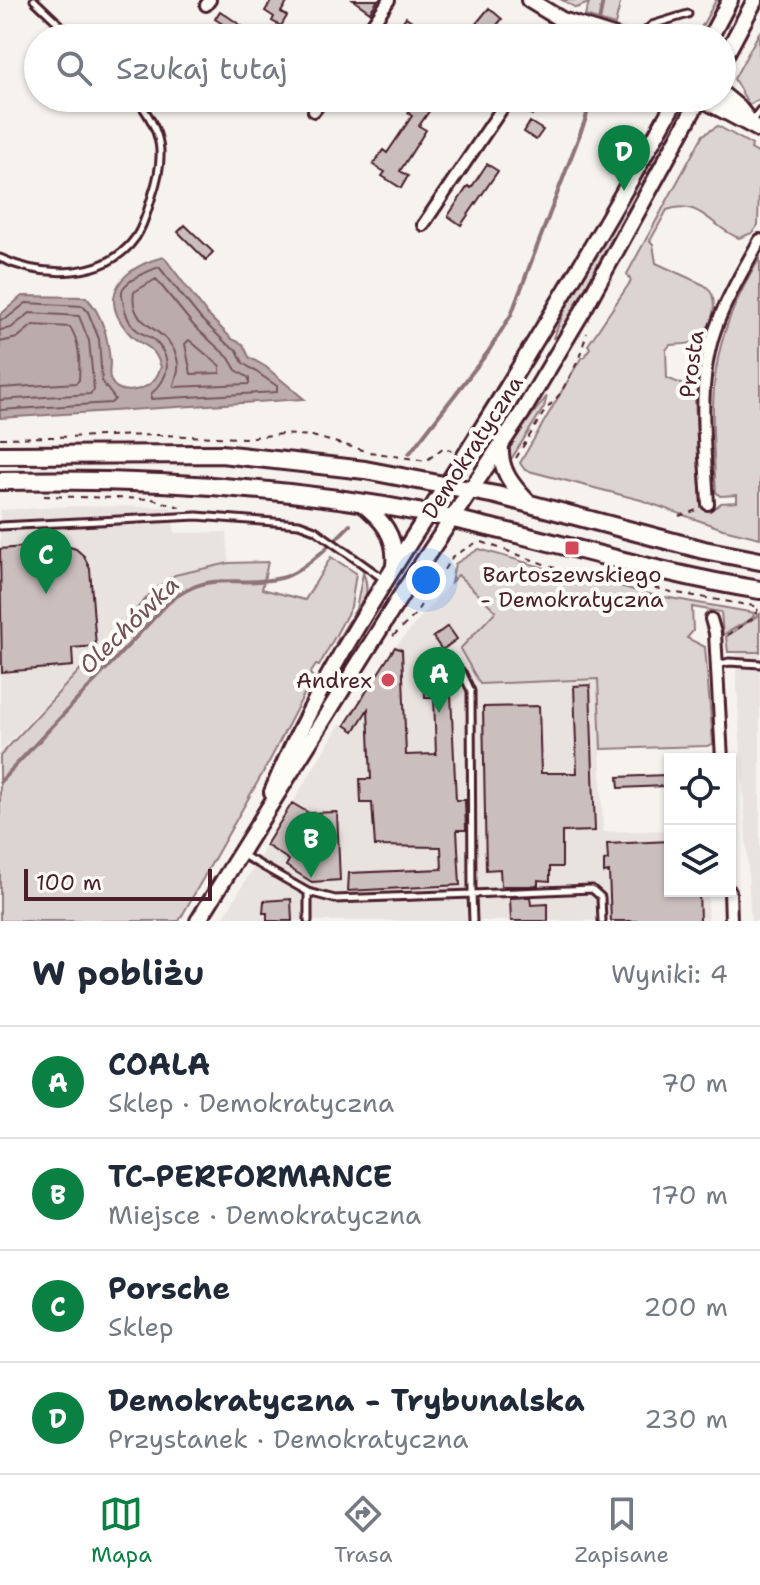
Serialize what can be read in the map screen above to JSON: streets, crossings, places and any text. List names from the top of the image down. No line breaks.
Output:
{"streets":{"street":["Prosta","Demokratyczna"]},"water":["Olechówka"],"places":{"transit":["Bartoszewskiego - Demokratyczna"],"other":["Andrex"]},"scale_bar":"100 m","page":{"search":"Szukaj tutaj","pins":["D","C","A","B"],"scale":"100 m","heading":["W pobliżu","Wyniki: 4"],"list":[{"mark":"A","name":"COALA","note":"Sklep · Demokratyczna","value":"70 m"},{"mark":"B","name":"TC-PERFORMANCE","note":"Miejsce · Demokratyczna","value":"170 m"},{"mark":"C","name":"Porsche","note":"Sklep","value":"200 m"},{"mark":"D","name":"Demokratyczna - Trybunalska","note":"Przystanek · Demokratyczna","value":"230 m"}],"nav":["Mapa","Trasa","Zapisane"]}}
